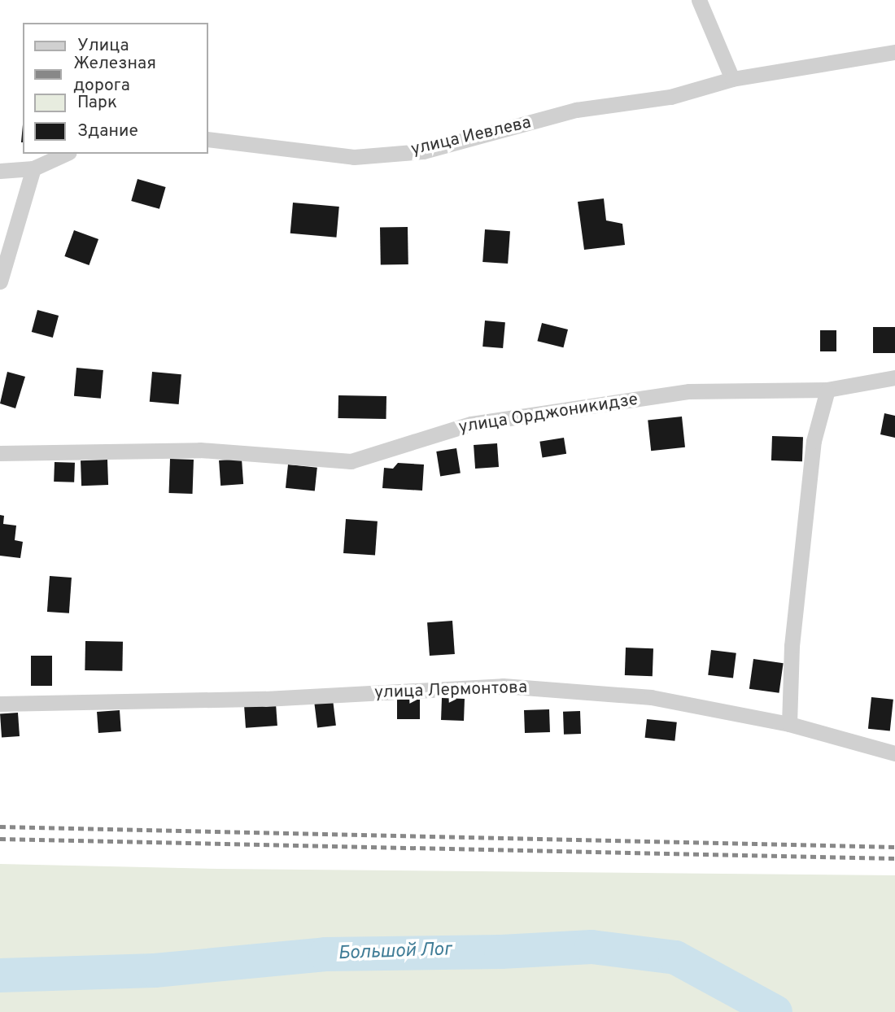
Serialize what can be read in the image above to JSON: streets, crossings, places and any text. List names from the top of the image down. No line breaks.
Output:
{"streets":{"street":["улица Иевлева","улица Орджоникидзе","улица Лермонтова"]},"water":["Большой Лог"],"legend":["Улица","Железная дорога","Парк","Здание"]}
